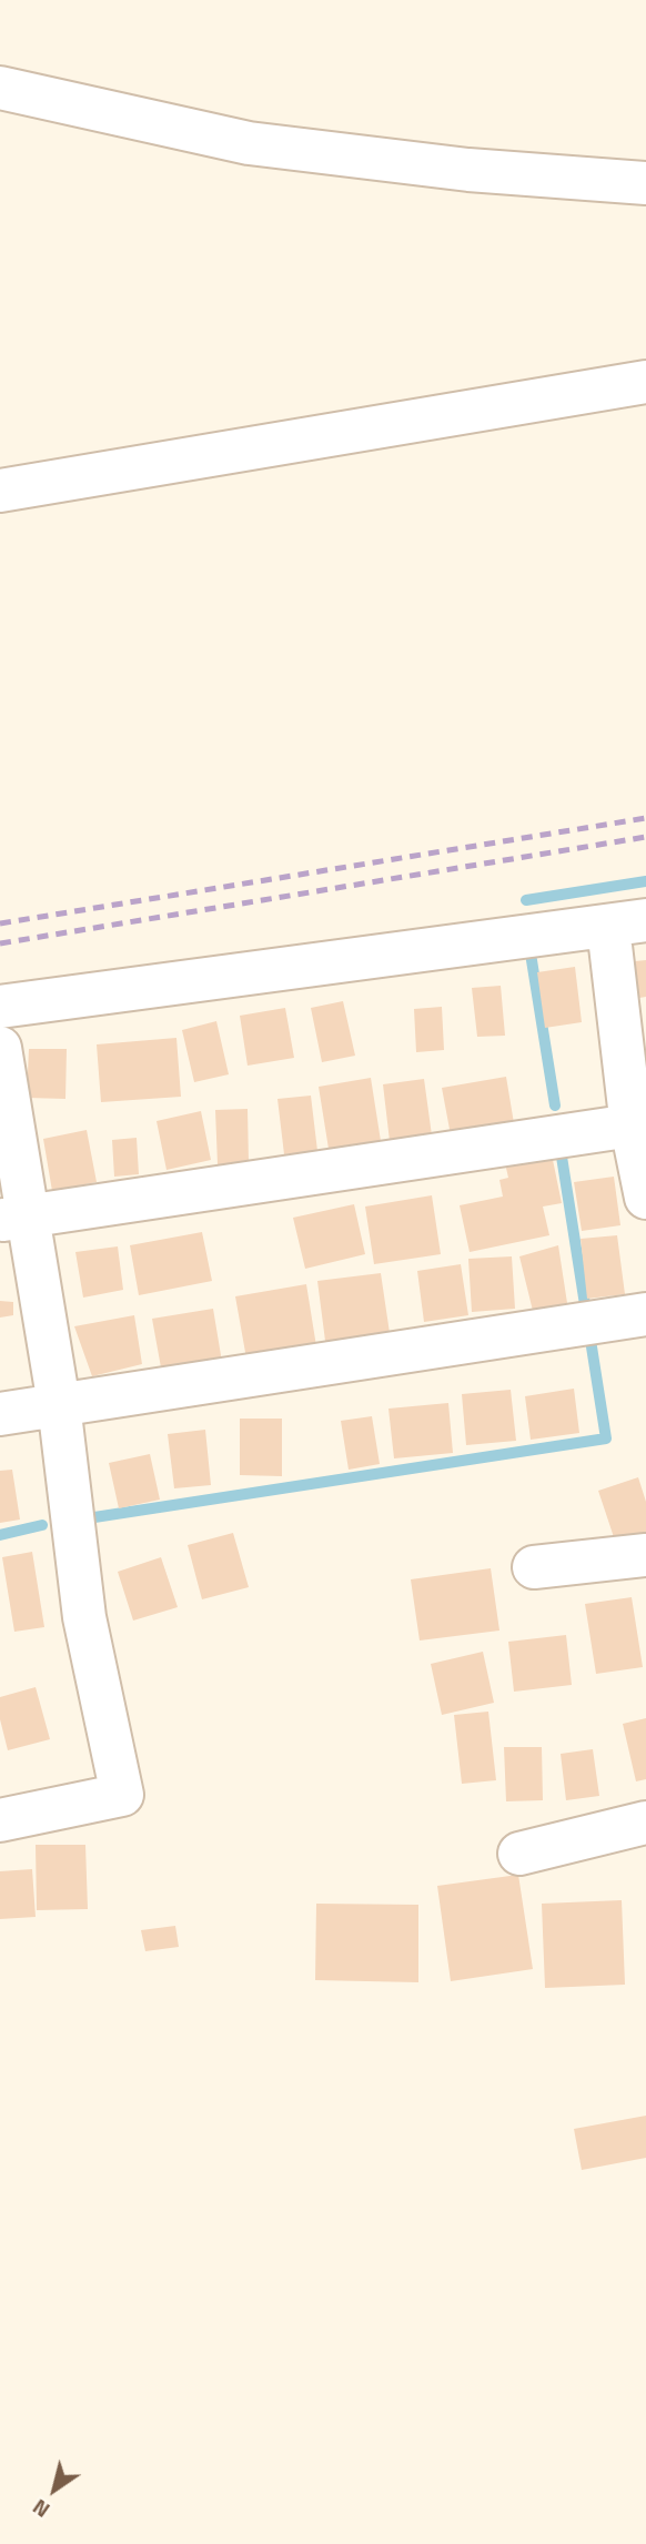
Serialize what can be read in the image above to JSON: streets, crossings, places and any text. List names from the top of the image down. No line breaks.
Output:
{"north":"bottom left"}
